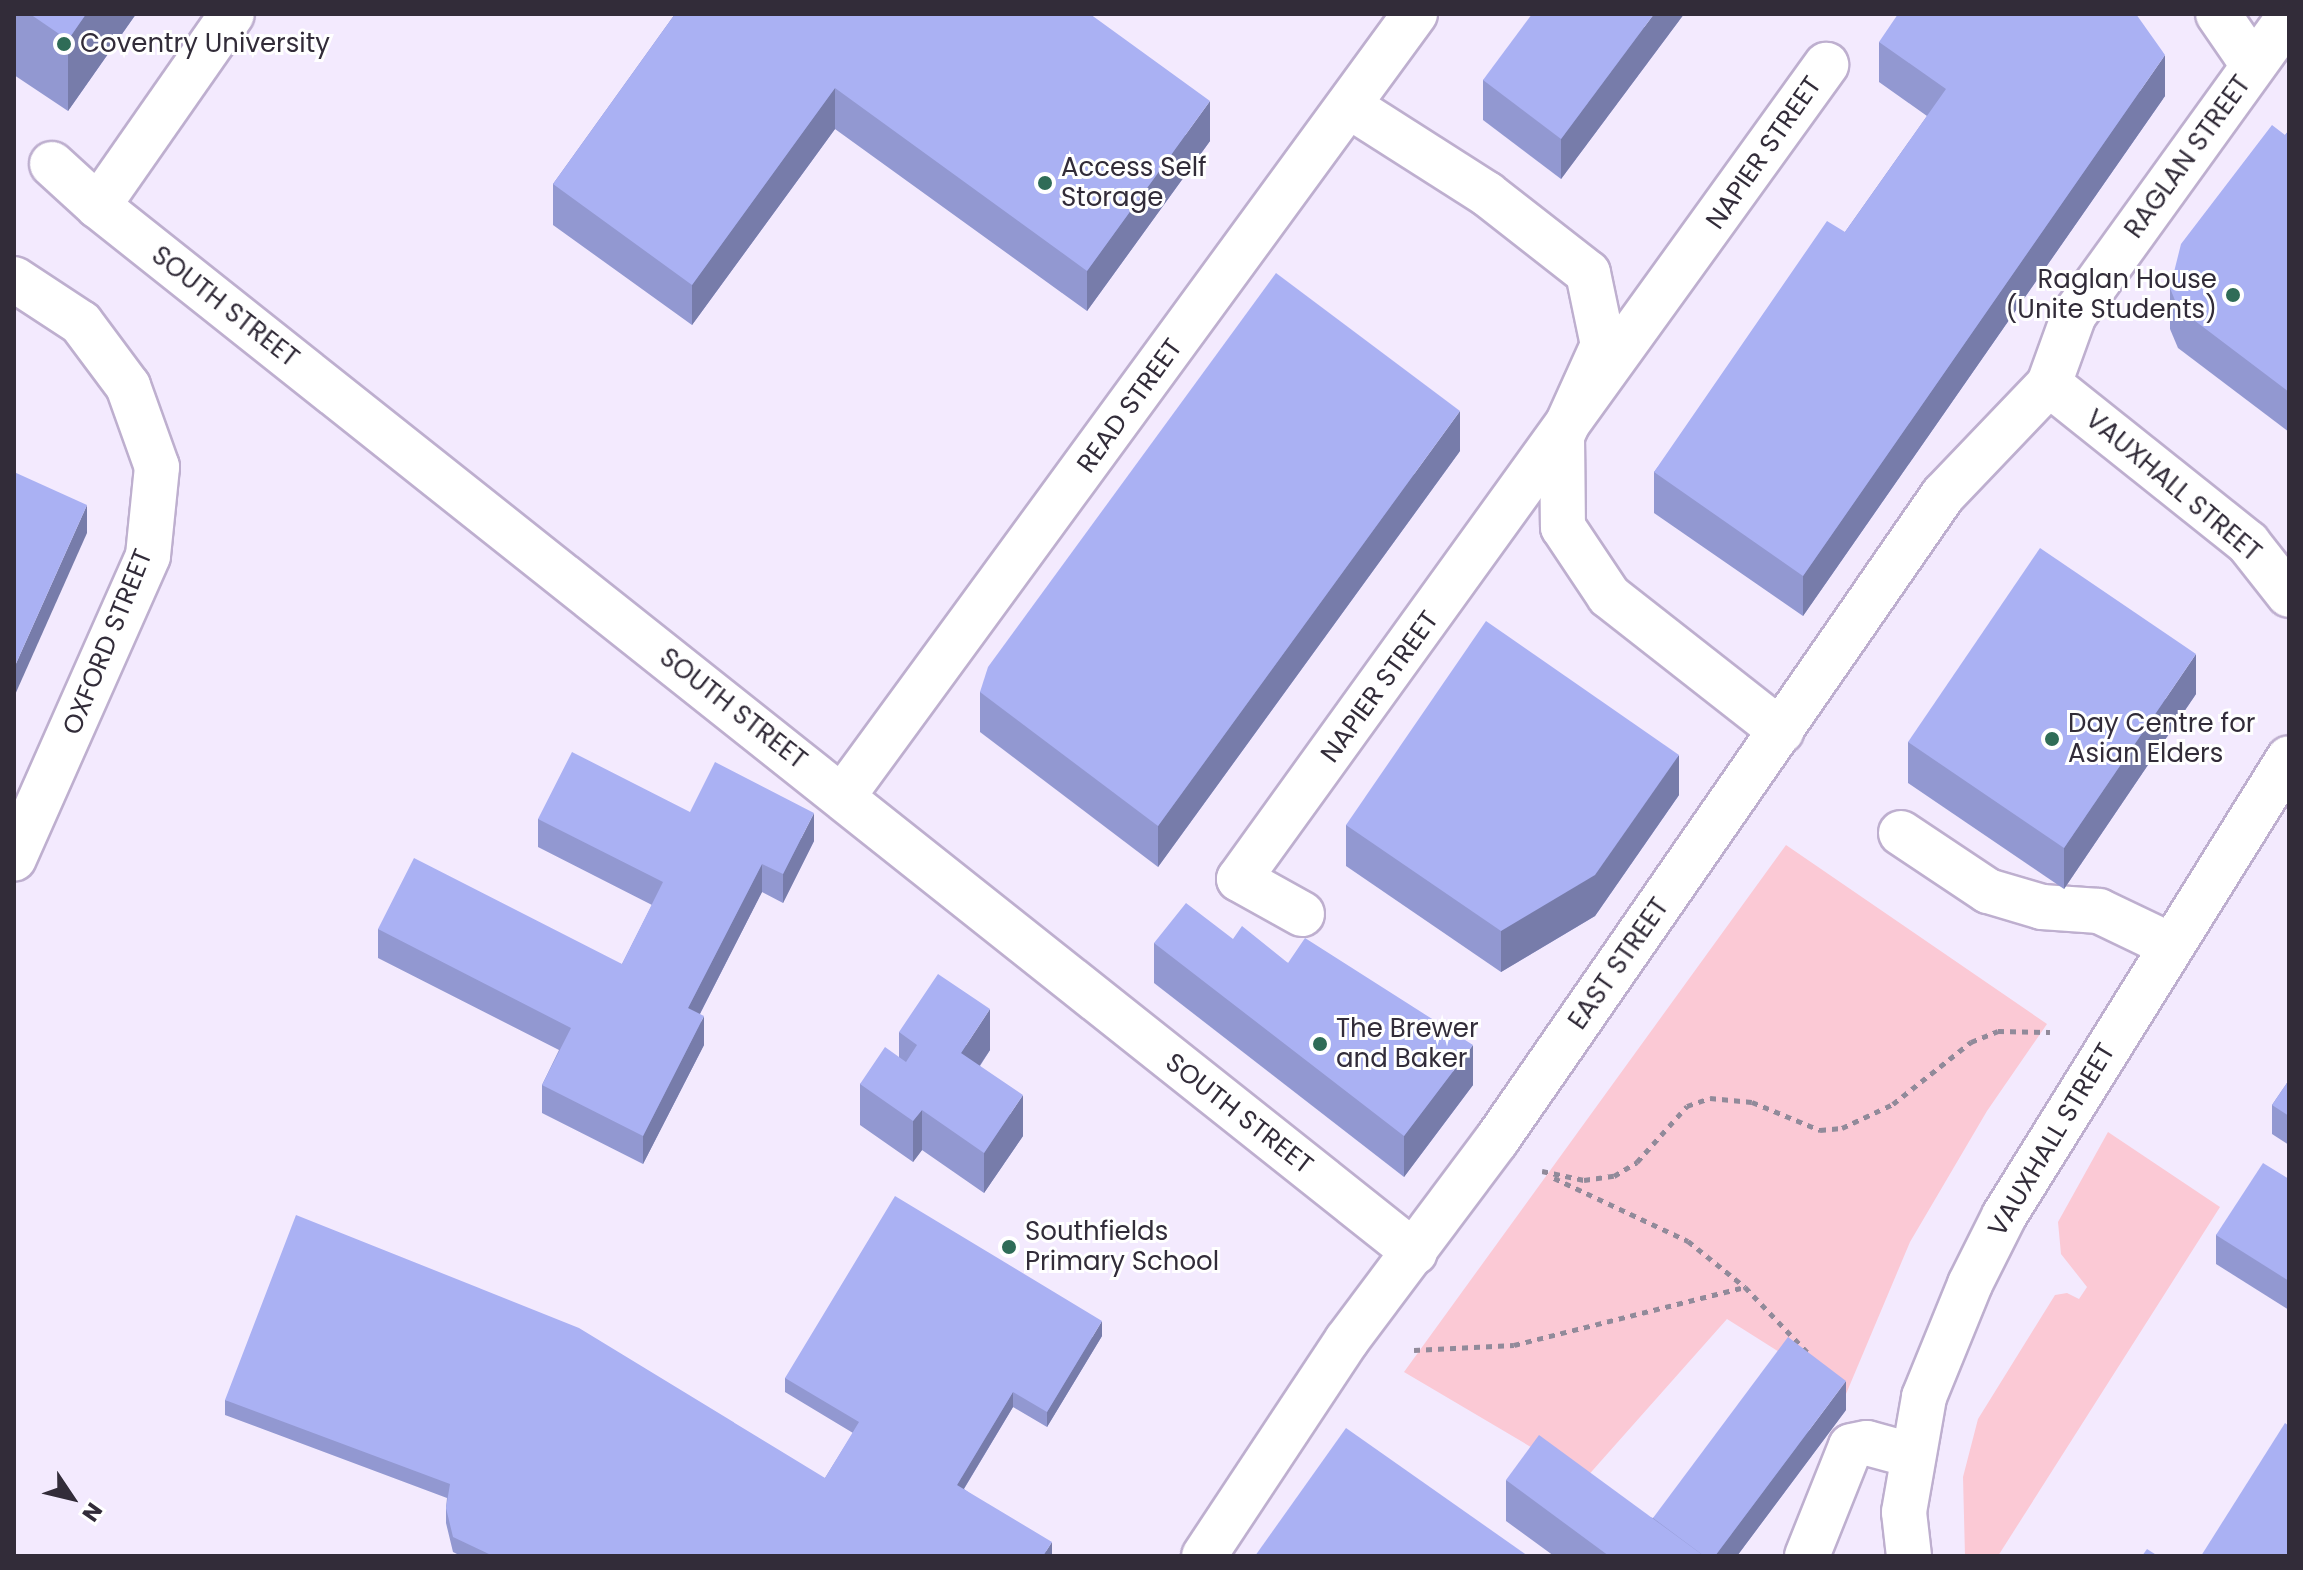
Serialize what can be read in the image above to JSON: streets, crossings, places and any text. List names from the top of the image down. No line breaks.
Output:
{"streets":{"street":["NAPIER STREET","RAGLAN STREET","SOUTH STREET","READ STREET","VAUXHALL STREET","OXFORD STREET","EAST STREET"]},"crossings":[["NAPIER STREET","READ STREET"],["NAPIER STREET","EAST STREET"],["RAGLAN STREET","VAUXHALL STREET"],["RAGLAN STREET","EAST STREET"],["SOUTH STREET","READ STREET"],["SOUTH STREET","EAST STREET"],["VAUXHALL STREET","EAST STREET"]],"places":["Coventry University","Access Self Storage","Raglan House (Unite Students)","Day Centre for Asian Elders","The Brewer and Baker","Southfields Primary School"],"north":"bottom right"}
